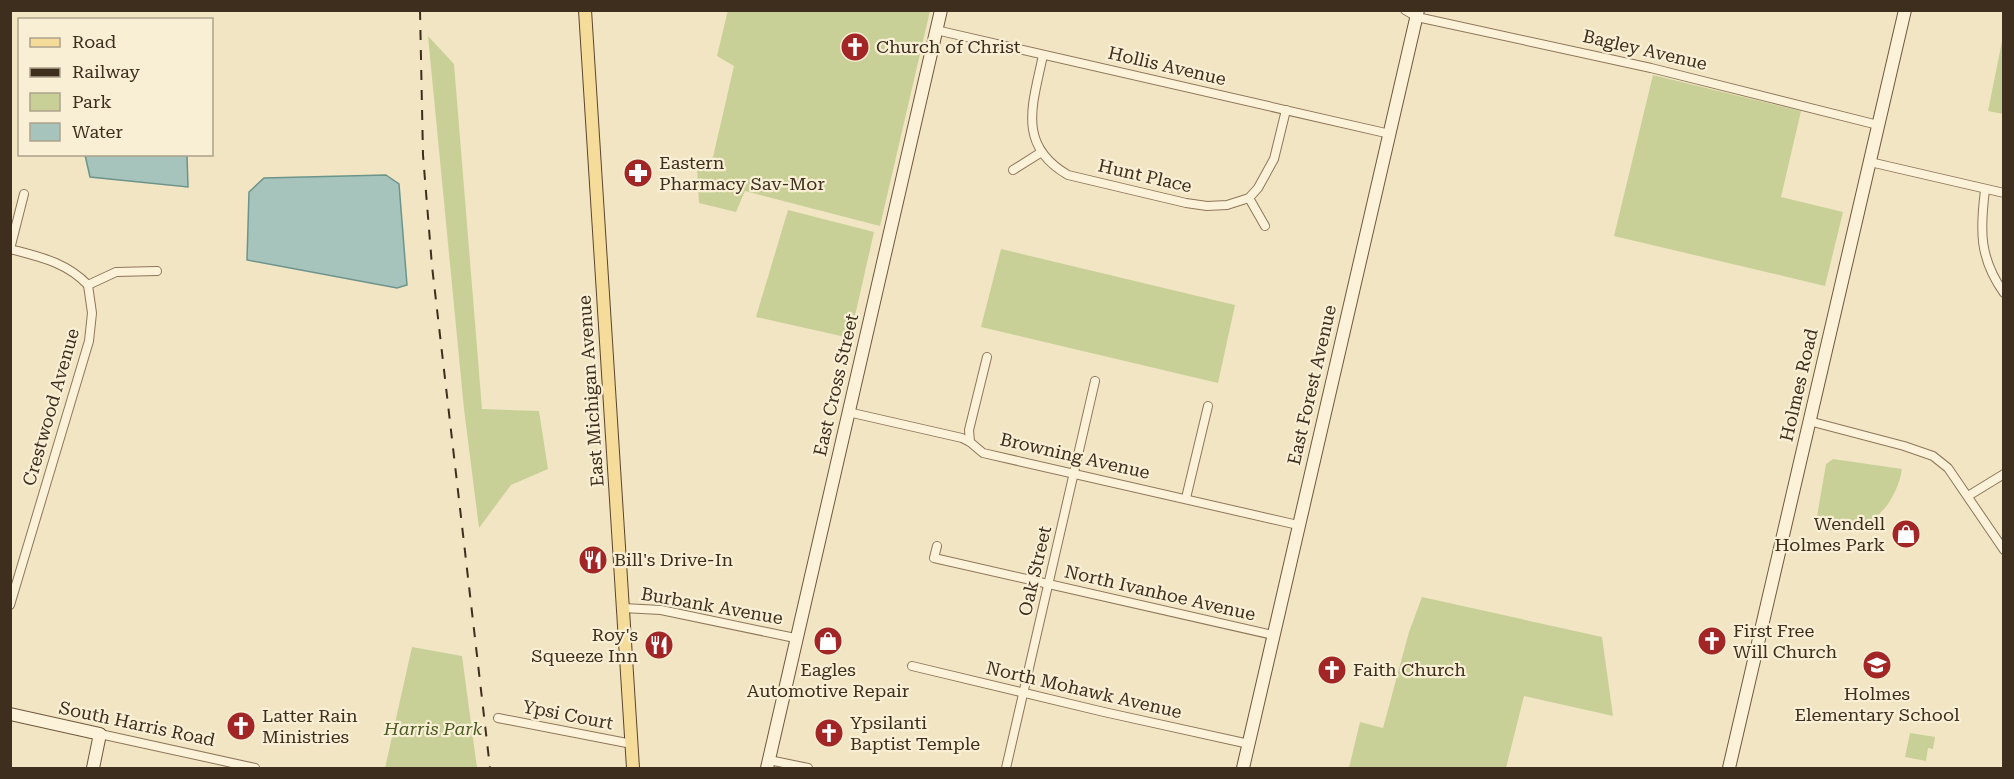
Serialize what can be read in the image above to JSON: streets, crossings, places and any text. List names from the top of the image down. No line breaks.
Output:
{"streets":{"main road":["East Michigan Avenue"],"street":["Bagley Avenue","Hollis Avenue","Hunt Place","East Cross Street","East Forest Avenue","Holmes Road","Crestwood Avenue","Browning Avenue","Oak Street","North Ivanhoe Avenue","Burbank Avenue","North Mohawk Avenue","Ypsi Court","South Harris Road"]},"crossings":[["Bagley Avenue","East Forest Avenue"],["Bagley Avenue","Holmes Road"],["Hollis Avenue","East Cross Street"],["Hollis Avenue","East Forest Avenue"],["East Cross Street","Browning Avenue"],["East Cross Street","Burbank Avenue"],["East Forest Avenue","Browning Avenue"],["East Forest Avenue","North Ivanhoe Avenue"],["East Forest Avenue","North Mohawk Avenue"],["East Michigan Avenue","Burbank Avenue"],["East Michigan Avenue","Ypsi Court"],["Browning Avenue","Oak Street"],["Oak Street","North Ivanhoe Avenue"],["Oak Street","North Mohawk Avenue"]],"parks":["Harris Park"],"places":{"church":["Church of Christ","First Free Will Church","Faith Church","Latter Rain Ministries","Ypsilanti Baptist Temple"],"pharmacy":["Eastern Pharmacy Sav-Mor"],"shop":["Wendell Holmes Park","Eagles Automotive Repair"],"restaurant":["Bill's Drive-In","Roy's Squeeze Inn"],"school or university":["Holmes Elementary School"]},"legend":["Road","Railway","Park","Water"]}
